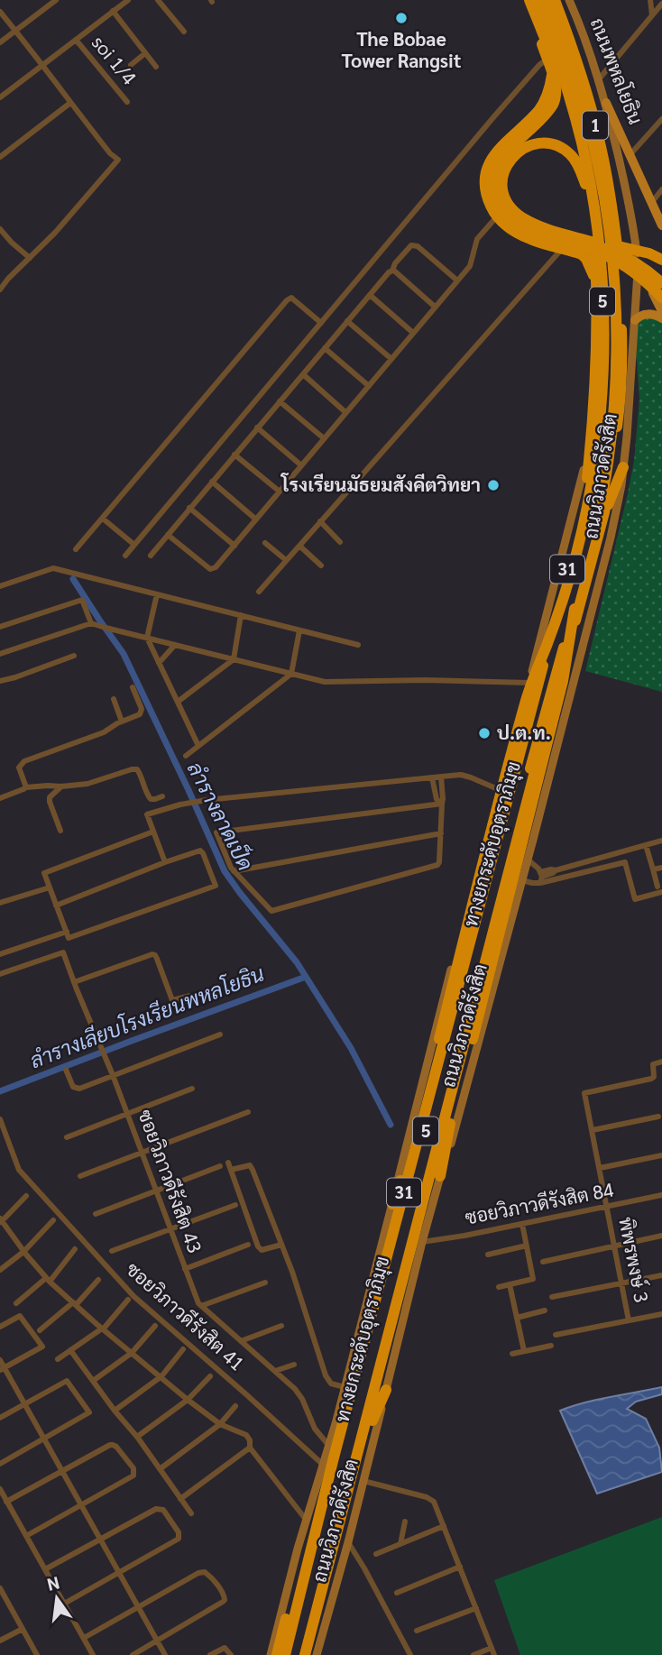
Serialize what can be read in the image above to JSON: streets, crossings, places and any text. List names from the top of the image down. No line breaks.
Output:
{"streets":{"highway":["ถนนพหลโยธิน","1","5","ถนนวิภาวดีรังสิต","31","ทางยกระดับอุตราภิมุข"],"street":["soi 1/4","ซอยวิภาวดีรังสิต 43","ซอยวิภาวดีรังสิต 84","พิพรพงษ์ 3","ซอยวิภาวดีรังสิต 41"]},"crossings":[["ถนนพหลโยธิน","ถนนวิภาวดีรังสิต"],["1","ถนนวิภาวดีรังสิต"],["5","ถนนวิภาวดีรังสิต"],["5","ทางยกระดับอุตราภิมุข"],["ถนนวิภาวดีรังสิต","31"],["ถนนวิภาวดีรังสิต","ทางยกระดับอุตราภิมุข"],["ถนนวิภาวดีรังสิต","ซอยวิภาวดีรังสิต 43"],["ถนนวิภาวดีรังสิต","ซอยวิภาวดีรังสิต 84"],["ถนนวิภาวดีรังสิต","ซอยวิภาวดีรังสิต 41"],["ซอยวิภาวดีรังสิต 84","พิพรพงษ์ 3"]],"water":["ลำรางลาดเป็ด","ลำรางเลียบโรงเรียนพหลโยธิน"],"places":["The Bobae Tower Rangsit","โรงเรียนมัธยมสังคีตวิทยา","ป.ต.ท."],"north":"top"}
